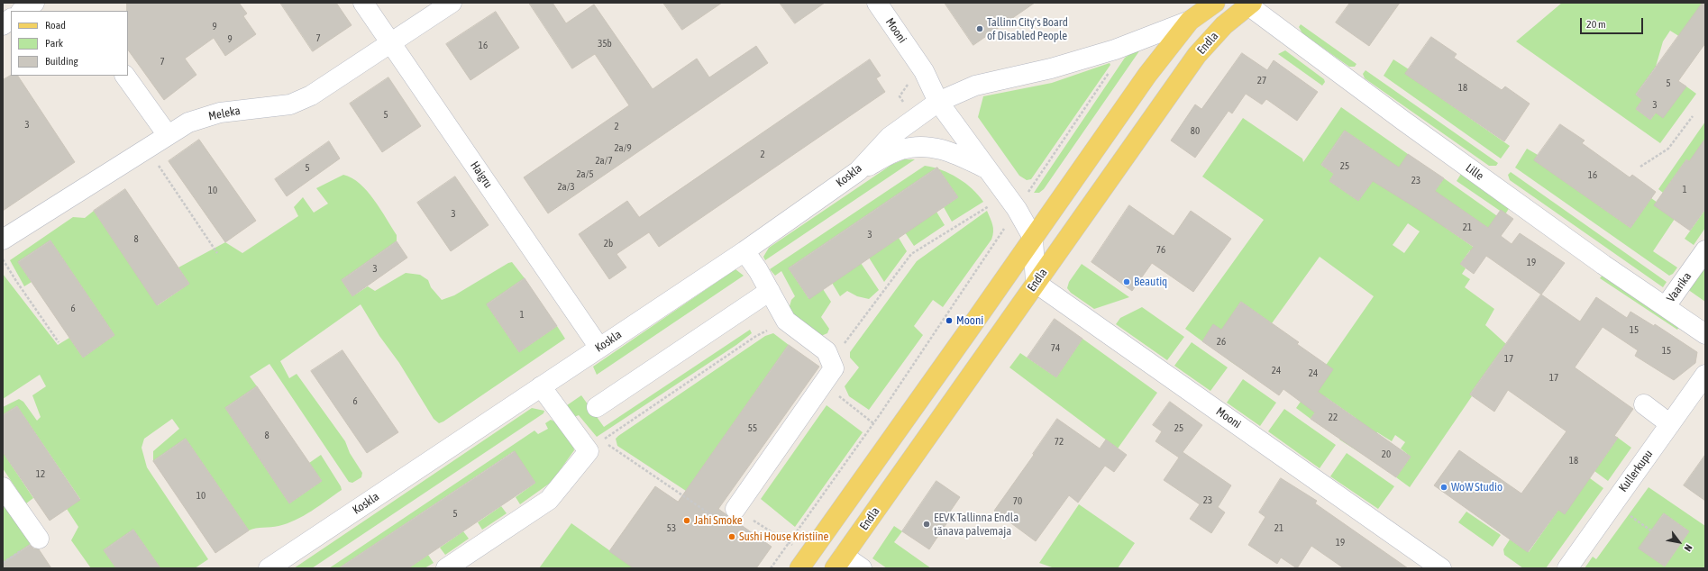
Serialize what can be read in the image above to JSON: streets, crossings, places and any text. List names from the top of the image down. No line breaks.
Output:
{"streets":{"main road":["Endla"],"street":["Mooni","Meleka","Lille","Haigru","Koskla","Vaarika","Kullerkupu"]},"crossings":[["Mooni","Endla"],["Mooni","Koskla"],["Endla","Lille"],["Meleka","Haigru"],["Lille","Vaarika"],["Haigru","Koskla"]],"places":["Tallinn City's Board of Disabled People","Beautiq","Mooni","WoW Studio","Jahi Smoke","EEVK Tallinna Endla tänava palvemaja","Sushi House Kristiine"],"house_numbers":["9","7","9","35b","16","7","27","5","18","3","5","3","2","80","2a/9","2","2a/7","25","5","2a/5","16","23","2a/3","1","10","3","21","3","8","2b","76","19","3","6","1","15","26","74","15","17","24","24","17","6","22","55","25","8","72","20","18","12","10","23","70","5","53","21","19"],"legend":["Road","Park","Building"],"scale_bar":"20 m","north":"bottom right"}
